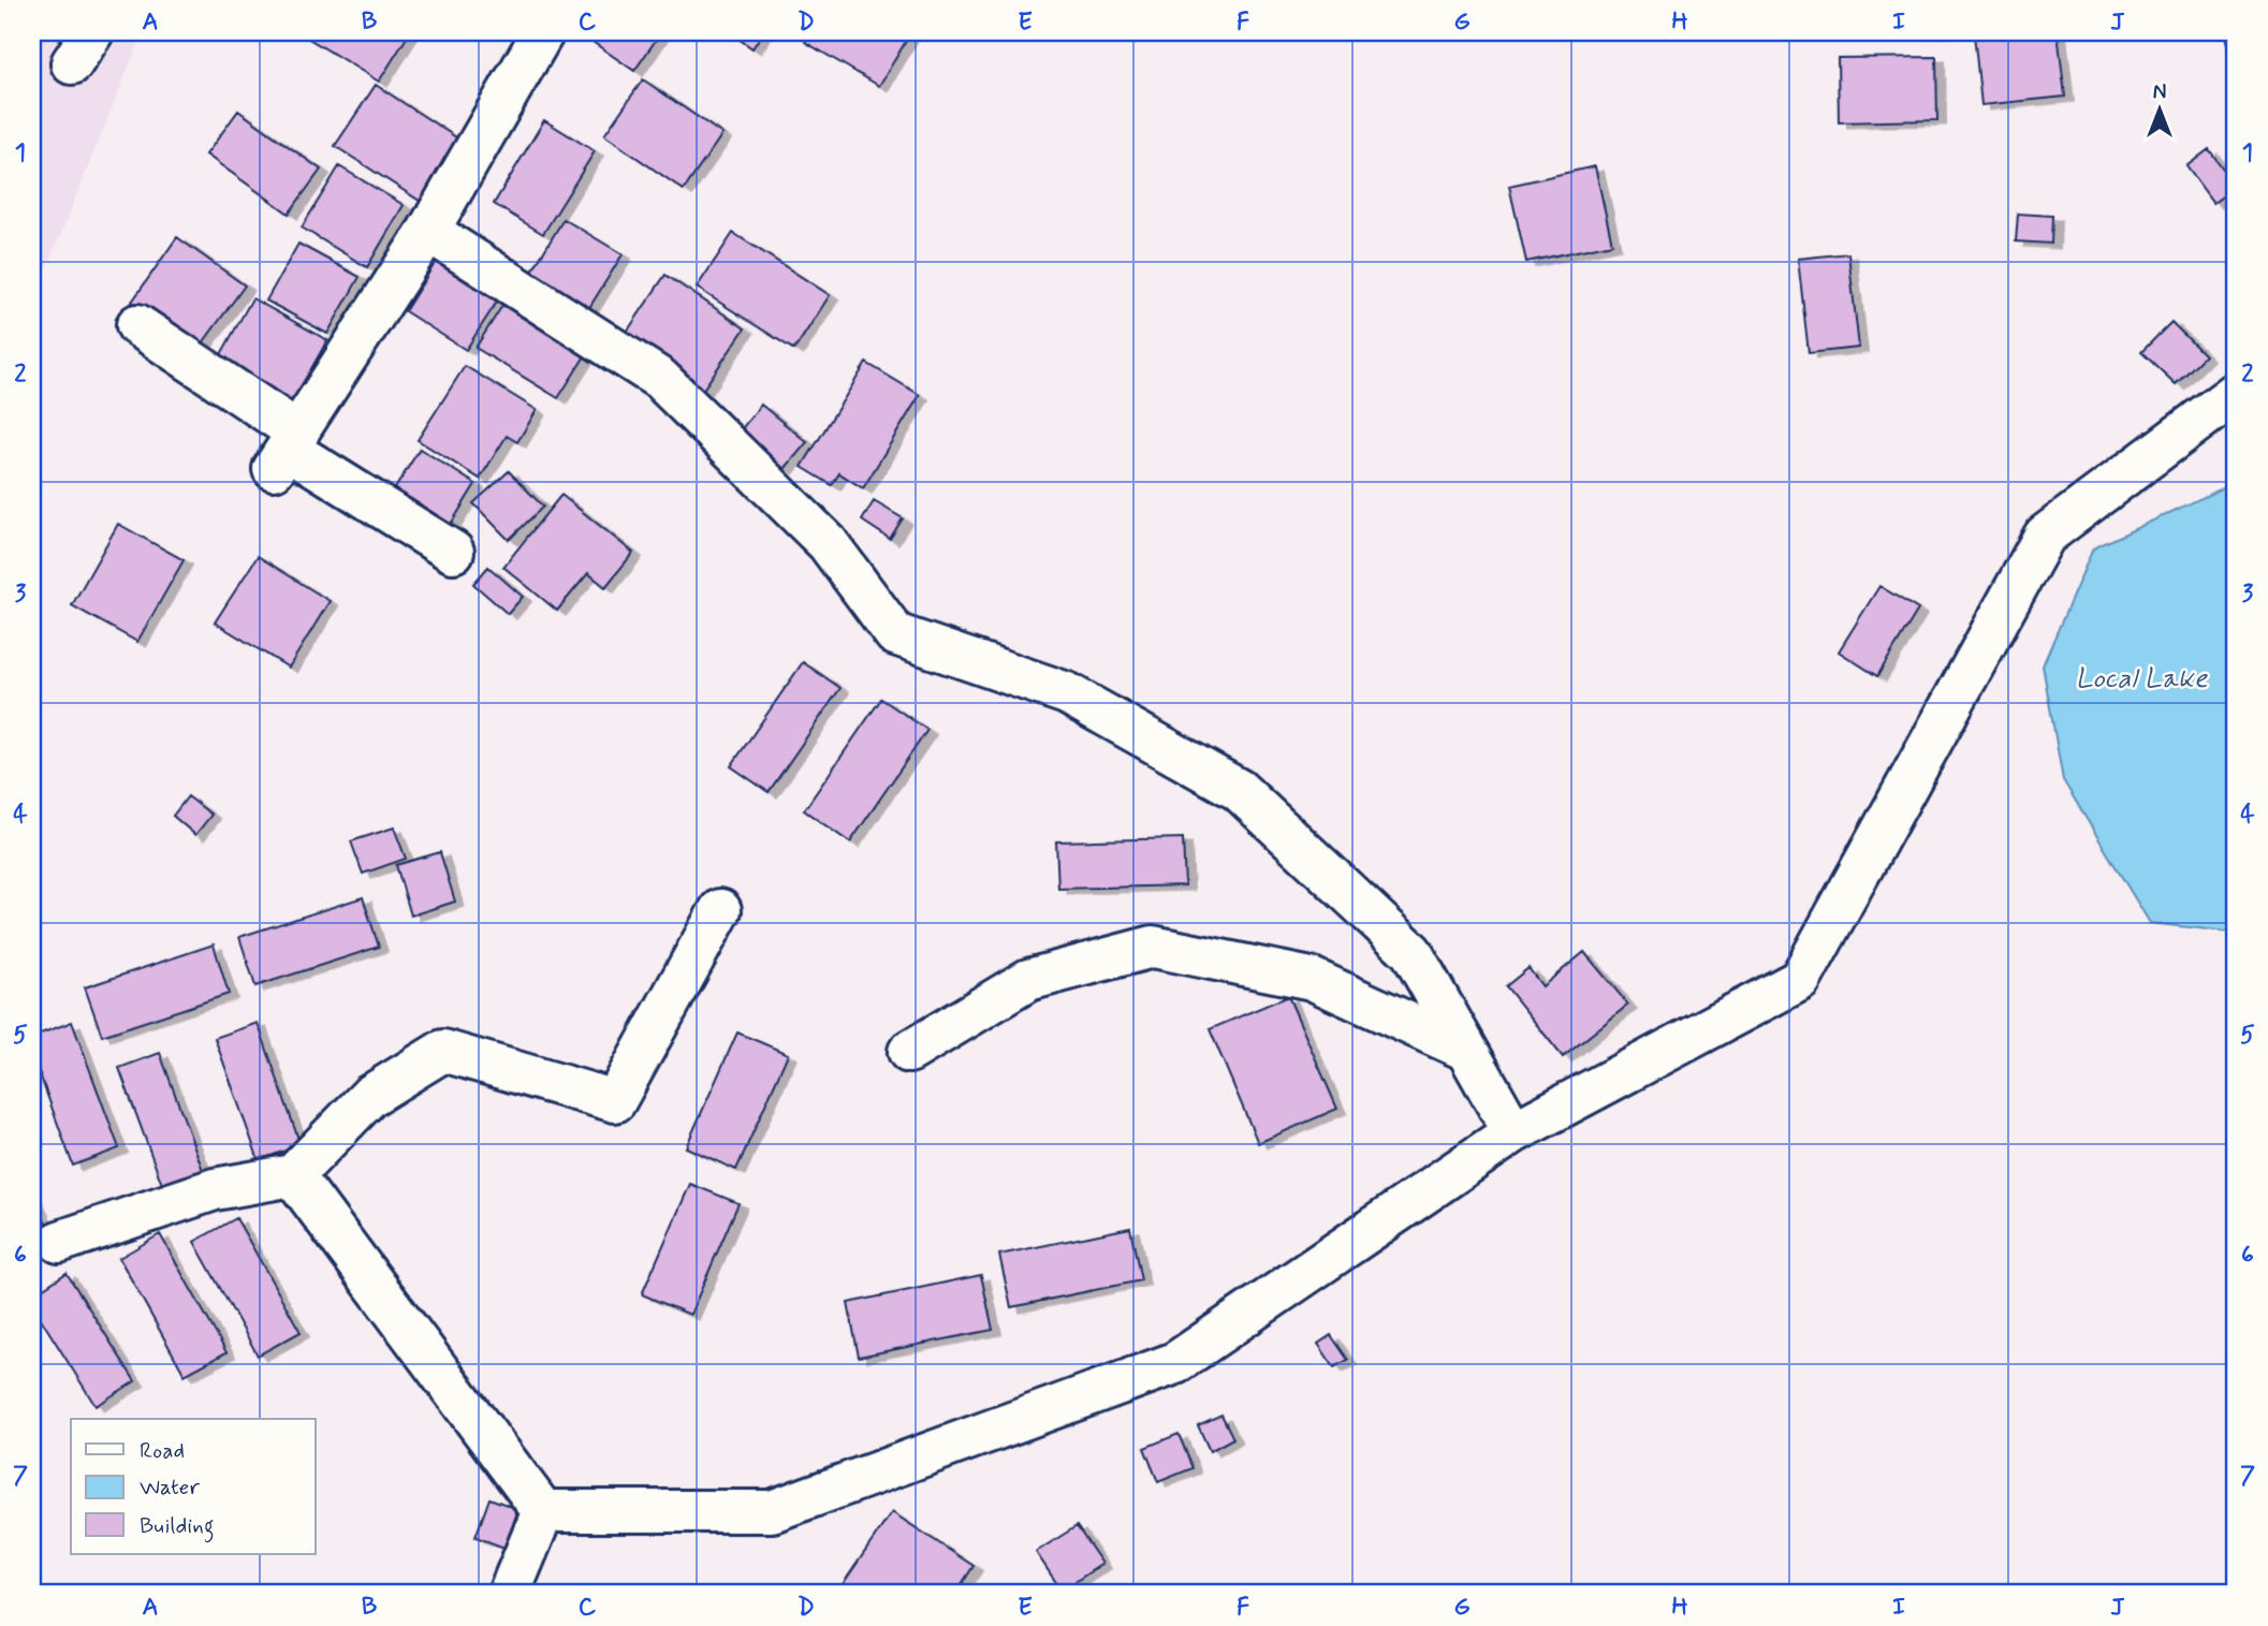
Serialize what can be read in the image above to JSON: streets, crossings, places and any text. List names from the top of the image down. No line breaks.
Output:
{"water":["Local Lake"],"legend":["Road","Water","Building"],"north":"top","grid":{"columns":["A","B","C","D","E","F","G","H","I","J"],"rows":["1","2","3","4","5","6","7"]}}
